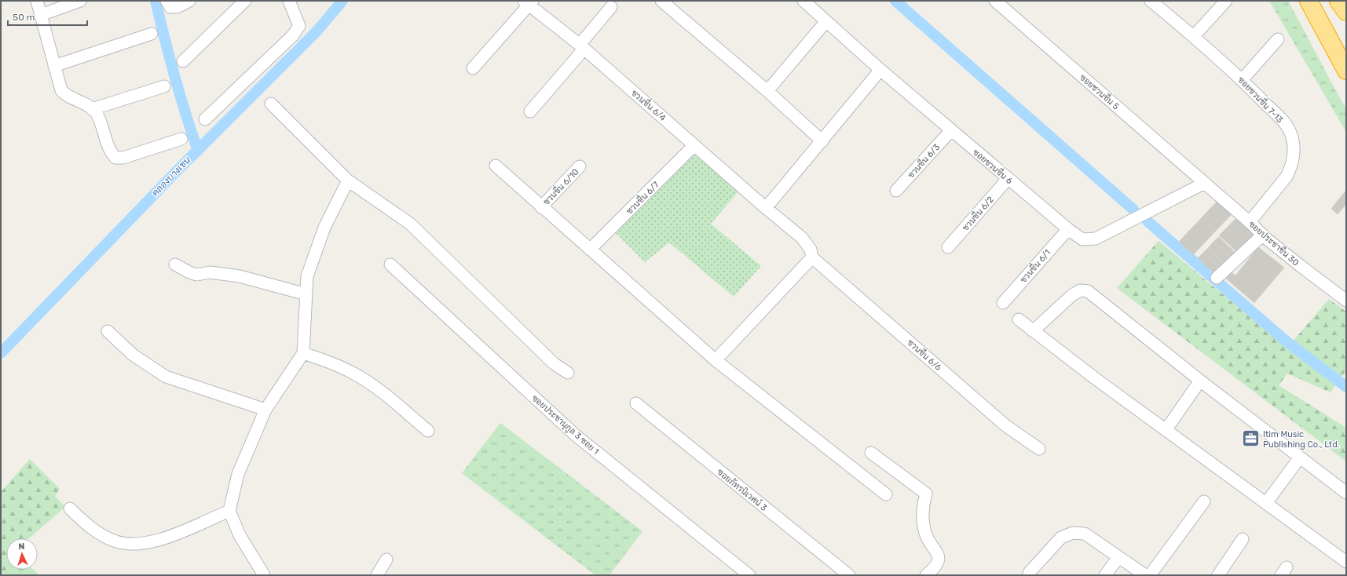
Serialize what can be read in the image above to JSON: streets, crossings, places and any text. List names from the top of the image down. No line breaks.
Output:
{"streets":{"street":["ซอยชวนชื่น 5","ซอยชวนชื่น 7-13","ชวนชื่น 6/4","ชวนชื่น 6/3","ซอยชวนชื่น 6","ชวนชื่น 6/10","ชวนชื่น 6/7","ชวนชื่น 6/2","ซอยประชาชื่น 30","ชวนชื่น 6/1","ชวนชื่น 6/6","ซอยประชานุกูล 3 ซอย 1","ซอยภัทรนิเวศน์ 3"]},"crossings":[["ซอยชวนชื่น 5","ซอยชวนชื่น 6"],["ซอยชวนชื่น 5","ซอยประชาชื่น 30"],["ซอยชวนชื่น 7-13","ซอยประชาชื่น 30"],["ชวนชื่น 6/4","ชวนชื่น 6/7"],["ชวนชื่น 6/4","ชวนชื่น 6/6"],["ชวนชื่น 6/3","ซอยชวนชื่น 6"],["ซอยชวนชื่น 6","ชวนชื่น 6/2"],["ซอยชวนชื่น 6","ซอยประชาชื่น 30"],["ซอยชวนชื่น 6","ชวนชื่น 6/1"]],"water":["คลองบางเขน"],"places":{"office":["Itim Music Publishing Co., Ltd."]},"scale_bar":"50 m","north":"top"}
